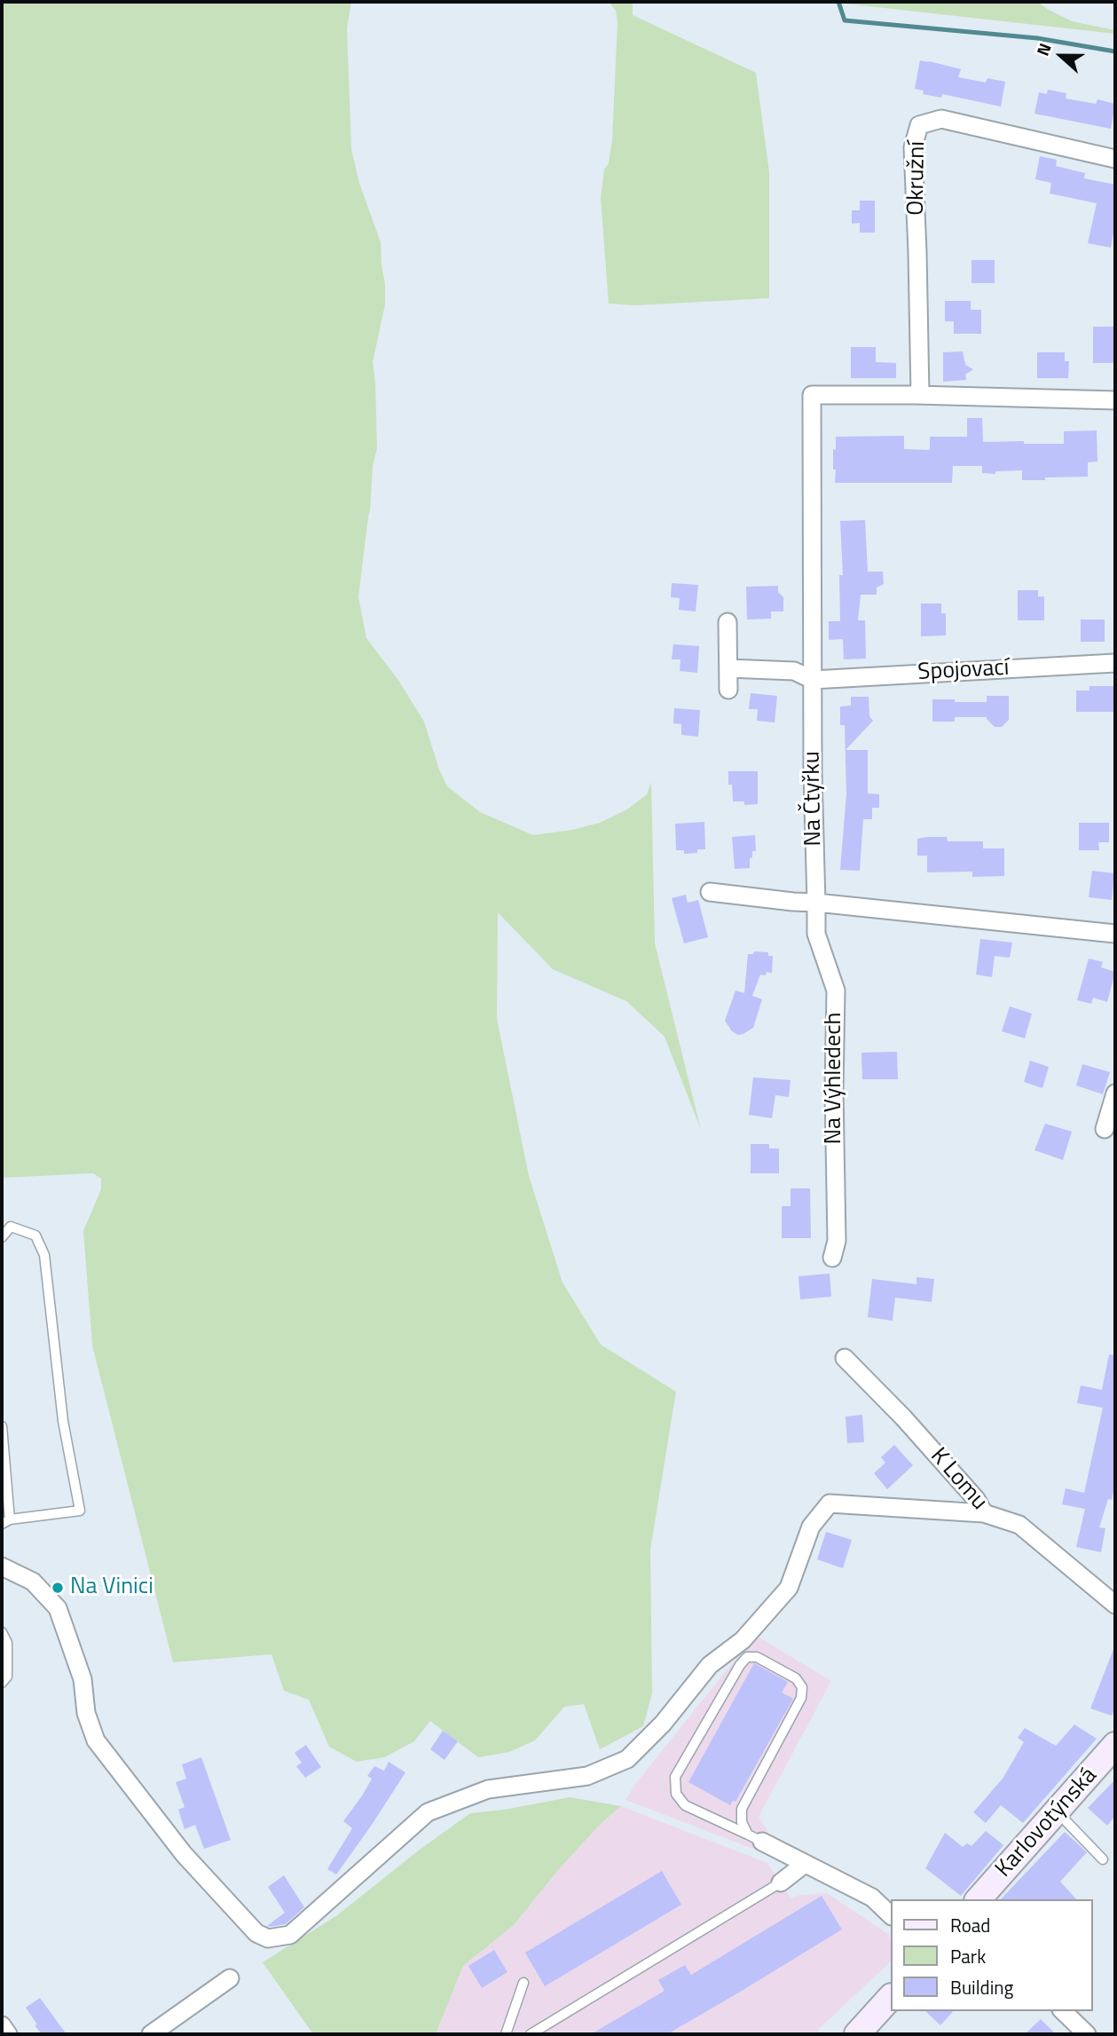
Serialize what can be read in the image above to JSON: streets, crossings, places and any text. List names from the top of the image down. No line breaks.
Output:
{"streets":{"main road":["Karlovotýnská"],"street":["Okružní","Spojovací","Na Čtyřku","Na Výhledech","K Lomu"]},"crossings":[["Okružní","Na Čtyřku"],["Spojovací","Na Čtyřku"],["Na Čtyřku","Na Výhledech"]],"places":["Na Vinici"],"legend":["Road","Park","Building"],"north":"left"}
